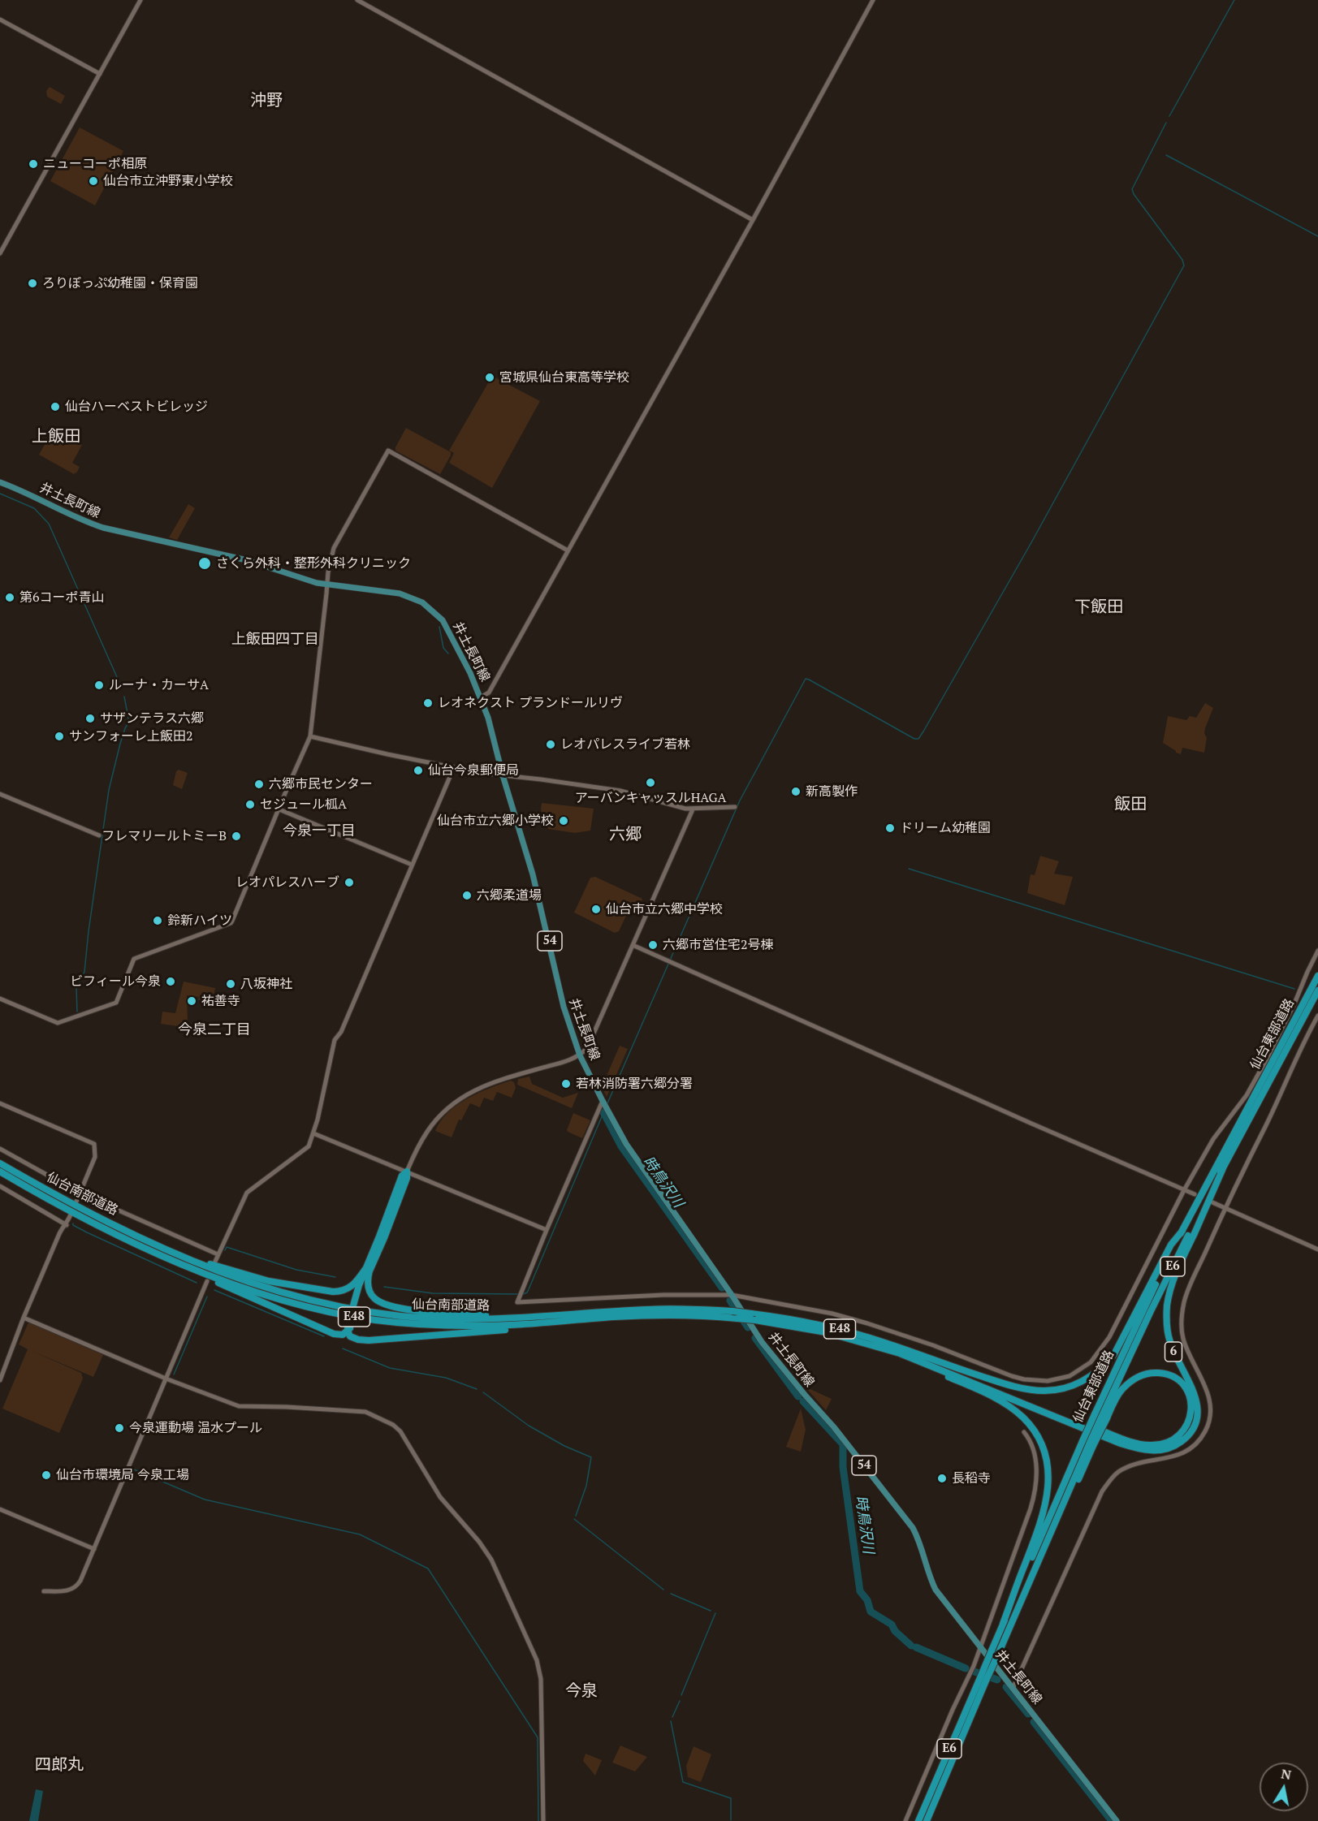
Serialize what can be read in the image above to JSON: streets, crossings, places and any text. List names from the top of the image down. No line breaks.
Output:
{"streets":{"highway":["仙台東部道路","仙台南部道路","E6","E48","6"],"main road":["井土長町線","54"]},"crossings":[["仙台東部道路","6"],["仙台南部道路","6"]],"districts":["沖野","上飯田","下飯田","上飯田四丁目","飯田","今泉一丁目","六郷","今泉二丁目","今泉","四郎丸"],"water":["時鳥沢川"],"places":["ニューコーポ相原","仙台市立沖野東小学校","ろりぽっぷ幼稚園・保育園","宮城県仙台東高等学校","仙台ハーベストビレッジ","さくら外科・整形外科クリニック","第6コーポ青山","ルーナ・カーサA","レオネクスト プランドールリヴ","サザンテラス六郷","サンフォーレ上飯田2","レオパレスライブ若林","仙台今泉郵便局","アーバンキャッスルHAGA","六郷市民センター","新高製作","セジュール柧A","仙台市立六郷小学校","ドリーム幼稚園","フレマリールトミーB","レオパレスハーブ","六郷柔道場","仙台市立六郷中学校","鈴新ハイツ","六郷市営住宅2号棟","ビフィール今泉","八坂神社","祐善寺","若林消防署六郷分署","今泉運動場 温水プール","仙台市環境局 今泉工場","長稻寺"],"north":"top"}
